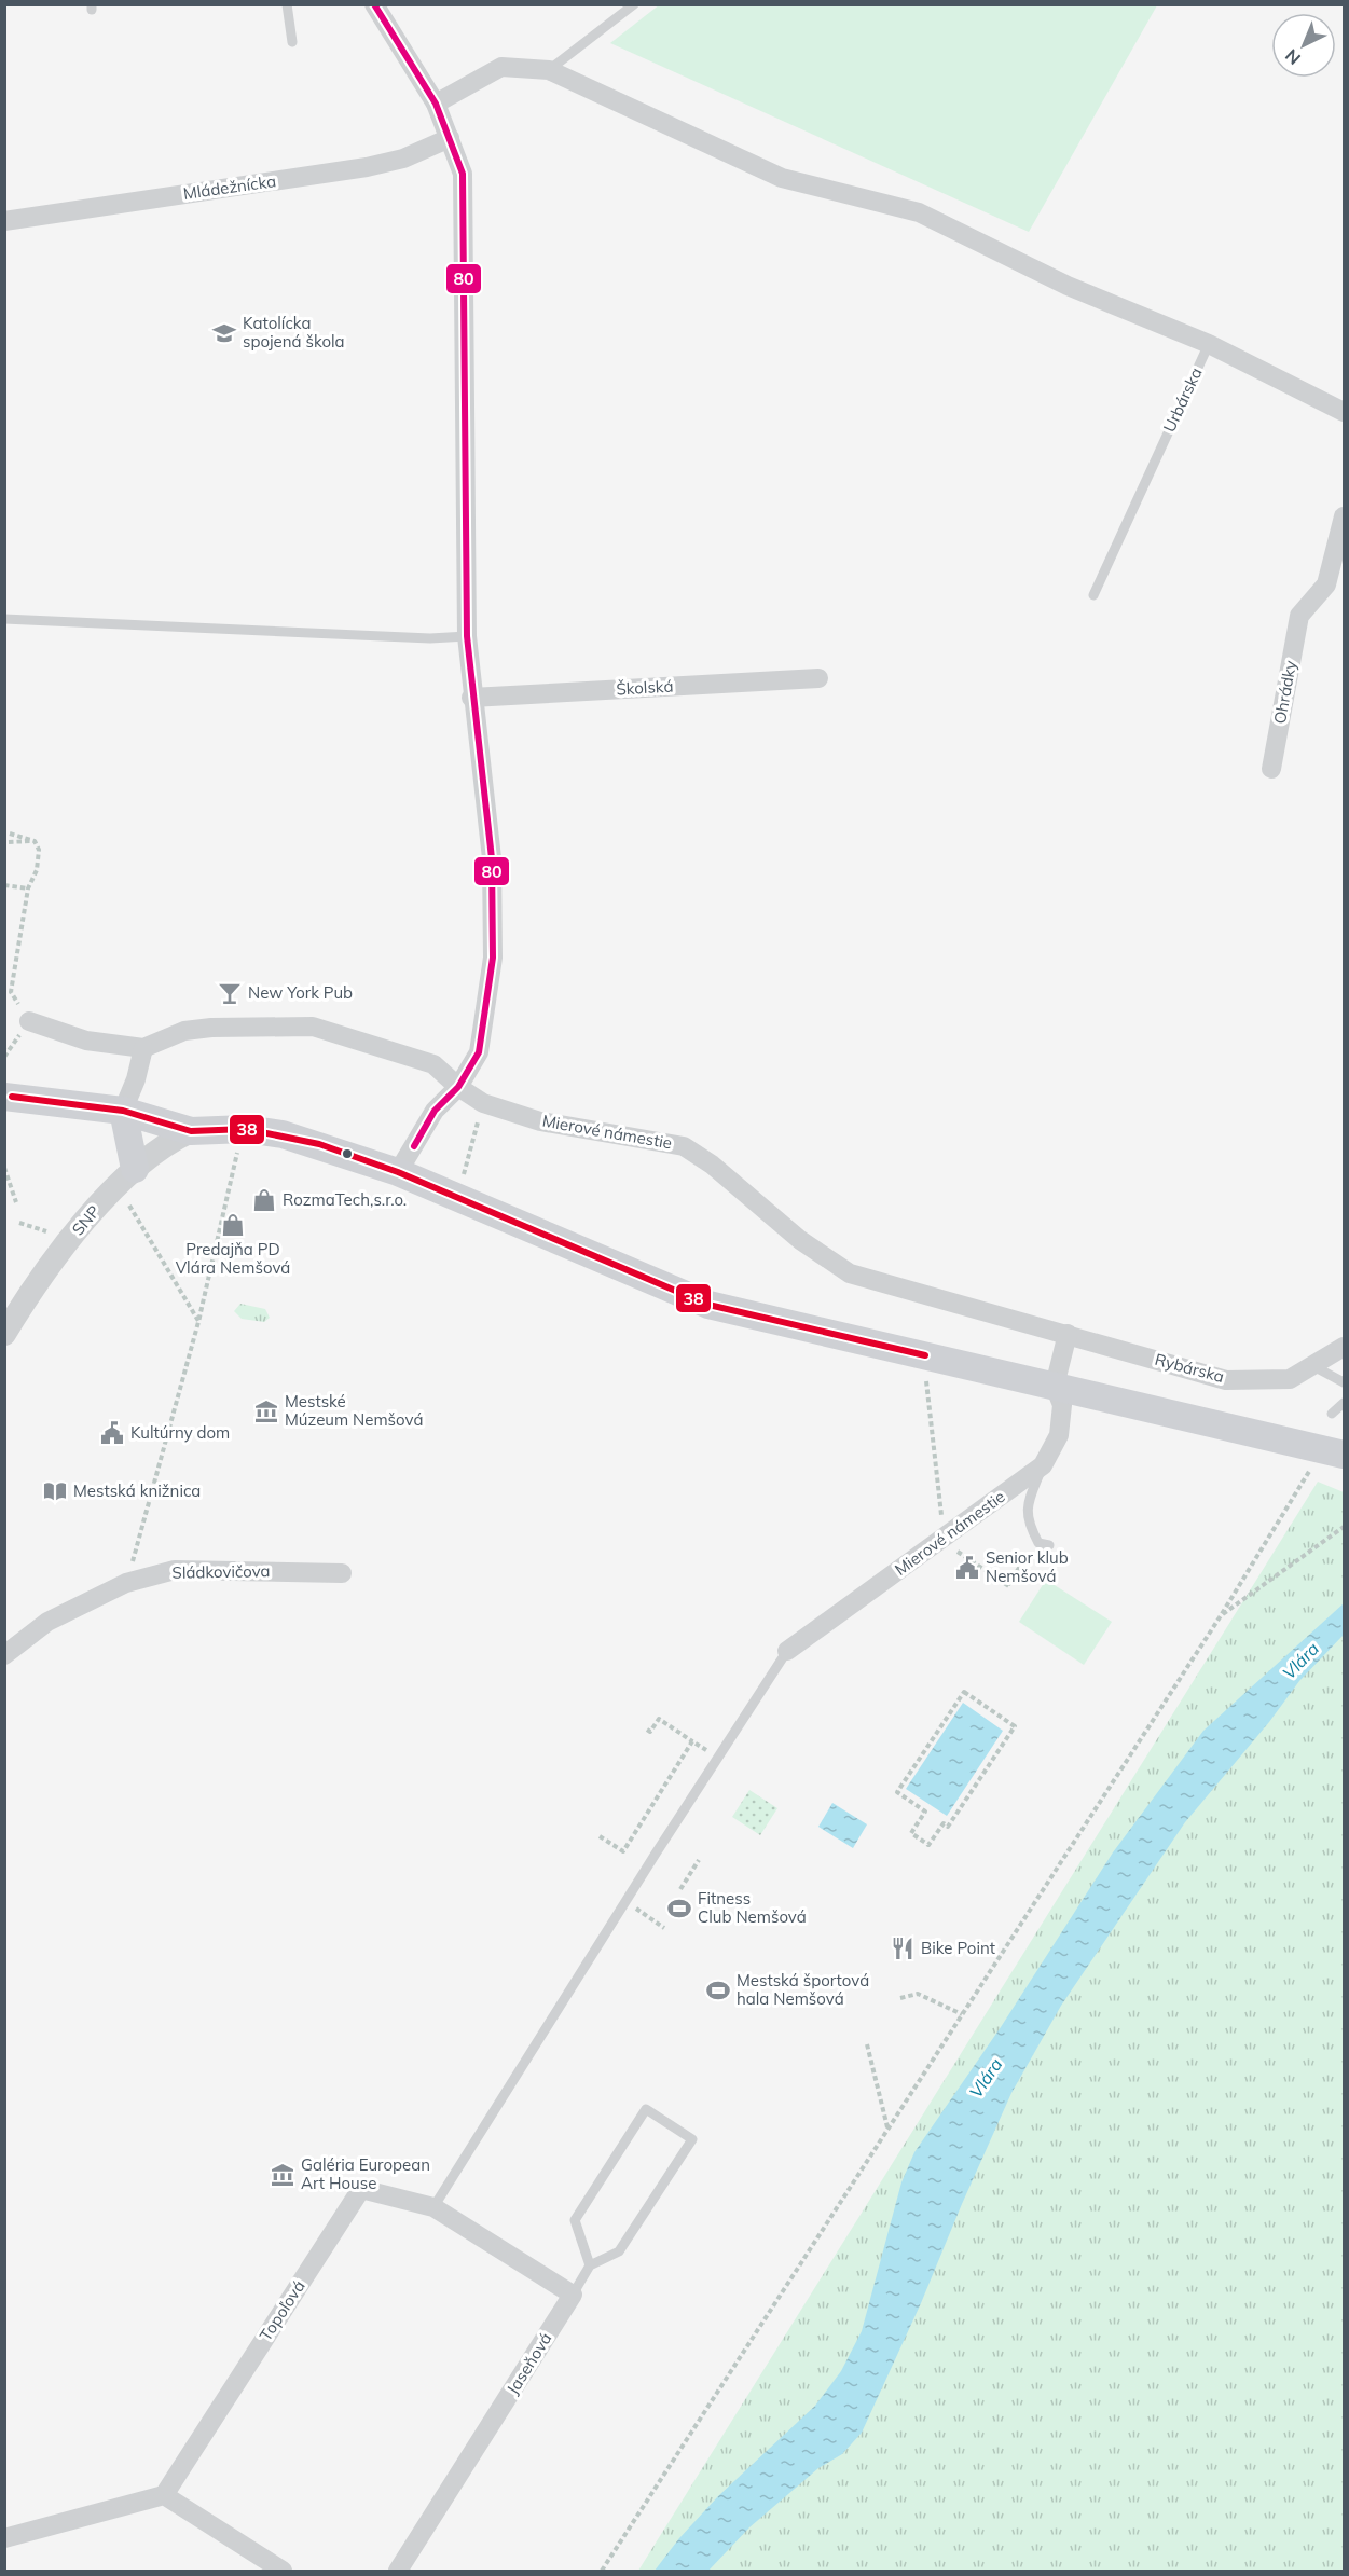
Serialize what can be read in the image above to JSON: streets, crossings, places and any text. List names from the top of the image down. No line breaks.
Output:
{"streets":{"street":["Mládežnícka","Školská","Ohrádky","Mierové námestie","SNP","Rybárska","Sládkovičova","Topoľová","Jaseňová"],"lane":["Urbárska"]},"crossings":[["Mierové námestie","Rybárska"]],"water":["Vlára"],"places":{"school or university":["Katolícka spojená škola"],"bar":["New York Pub"],"shop":["RozmaTech,s.r.o.","Predajňa PD Vlára Nemšová"],"museum":["Mestské Múzeum Nemšová","Galéria European Art House"],"public building":["Kultúrny dom","Senior klub Nemšová"],"library":["Mestská knižnica"],"sports":["Fitness Club Nemšová","Mestská športová hala Nemšová"],"restaurant":["Bike Point"]},"lines":["transit line 80","transit line 38"],"north":"bottom left"}
